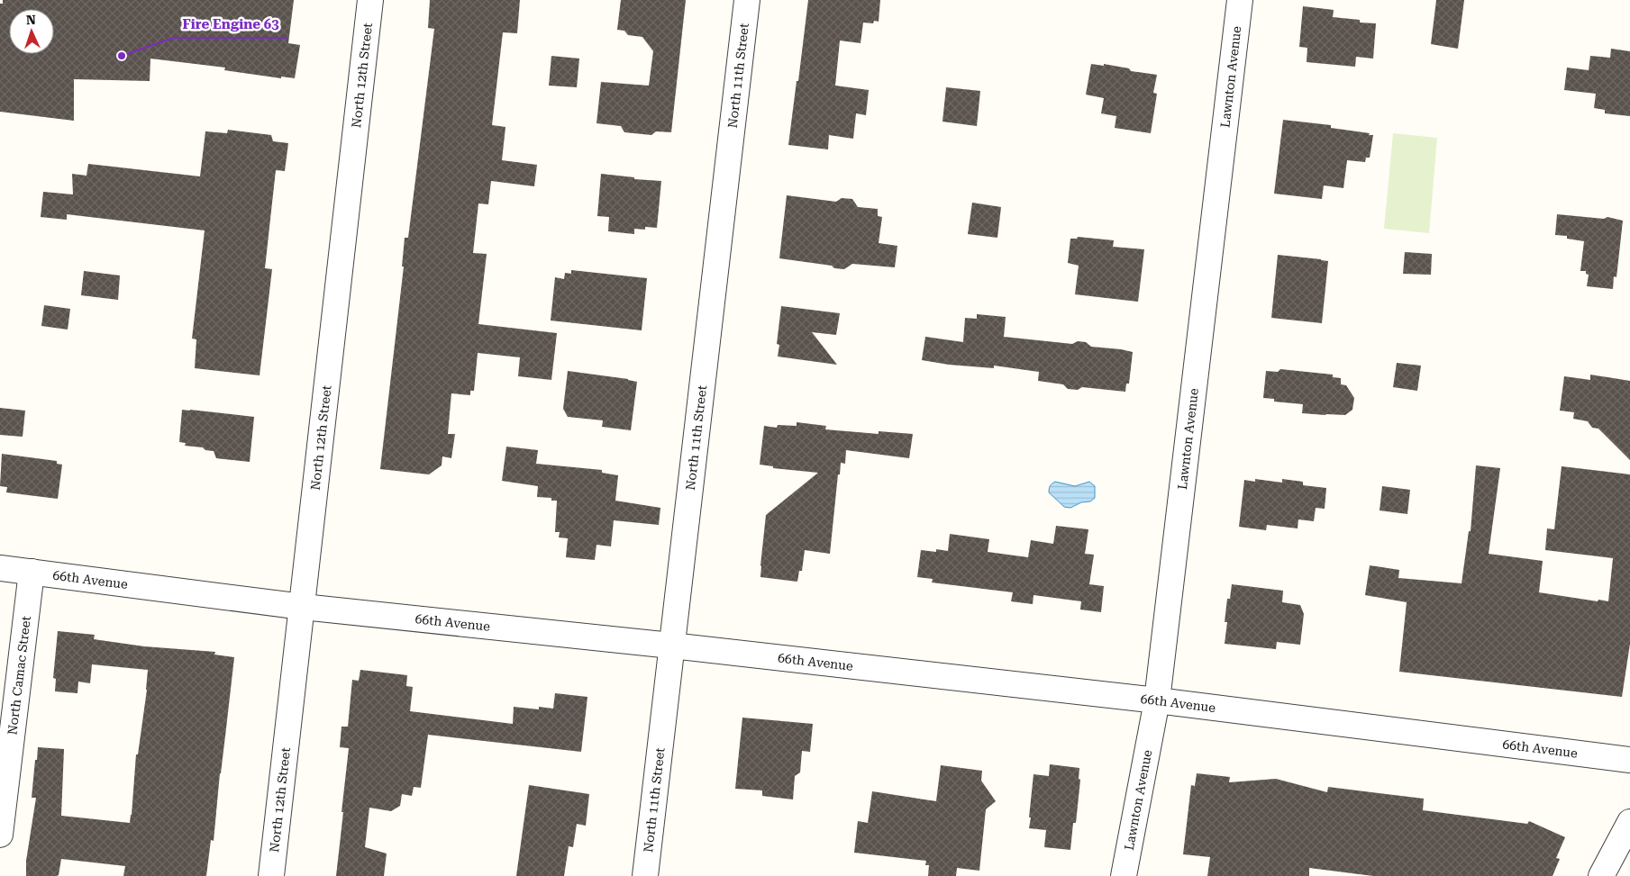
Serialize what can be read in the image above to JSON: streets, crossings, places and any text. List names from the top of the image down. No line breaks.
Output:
{"streets":{"street":["North 12th Street","North 11th Street","Lawnton Avenue","66th Avenue","North Camac Street"]},"crossings":[["North 12th Street","66th Avenue"],["North 11th Street","66th Avenue"],["Lawnton Avenue","66th Avenue"],["66th Avenue","North Camac Street"]],"places":["Fire Engine 63"],"north":"top"}
